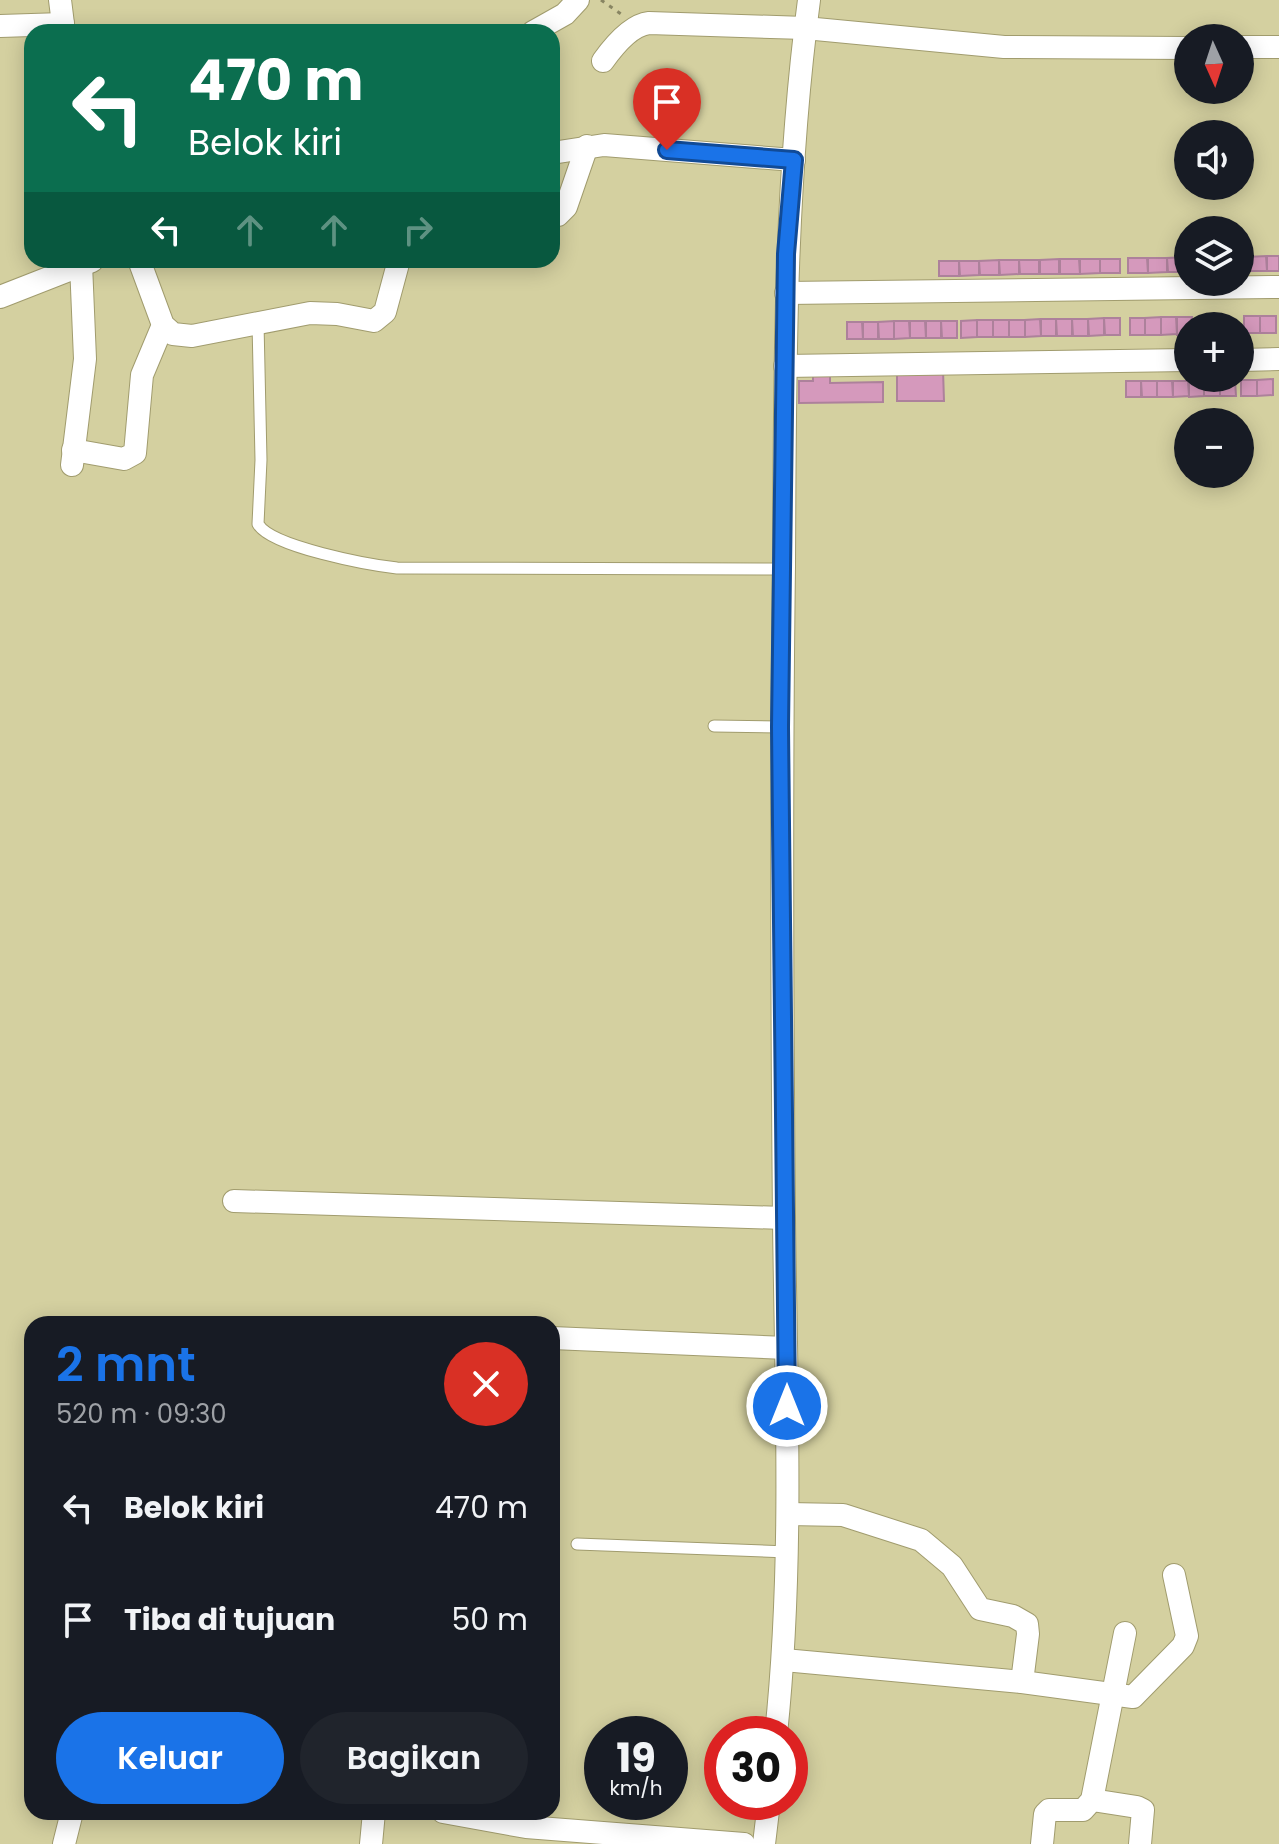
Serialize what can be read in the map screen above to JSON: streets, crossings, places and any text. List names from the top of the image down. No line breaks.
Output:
{"north":"bottom","page":{"map_buttons":["+","−"],"turn":["470 m","Belok kiri"],"heading":["2 mnt","520 m · 09:30"],"list":[{"name":"Belok kiri","value":"470 m"},{"name":"Tiba di tujuan","value":"50 m"}],"buttons":["Keluar","Bagikan"],"speed":"19 km/h","limit":"30"}}
